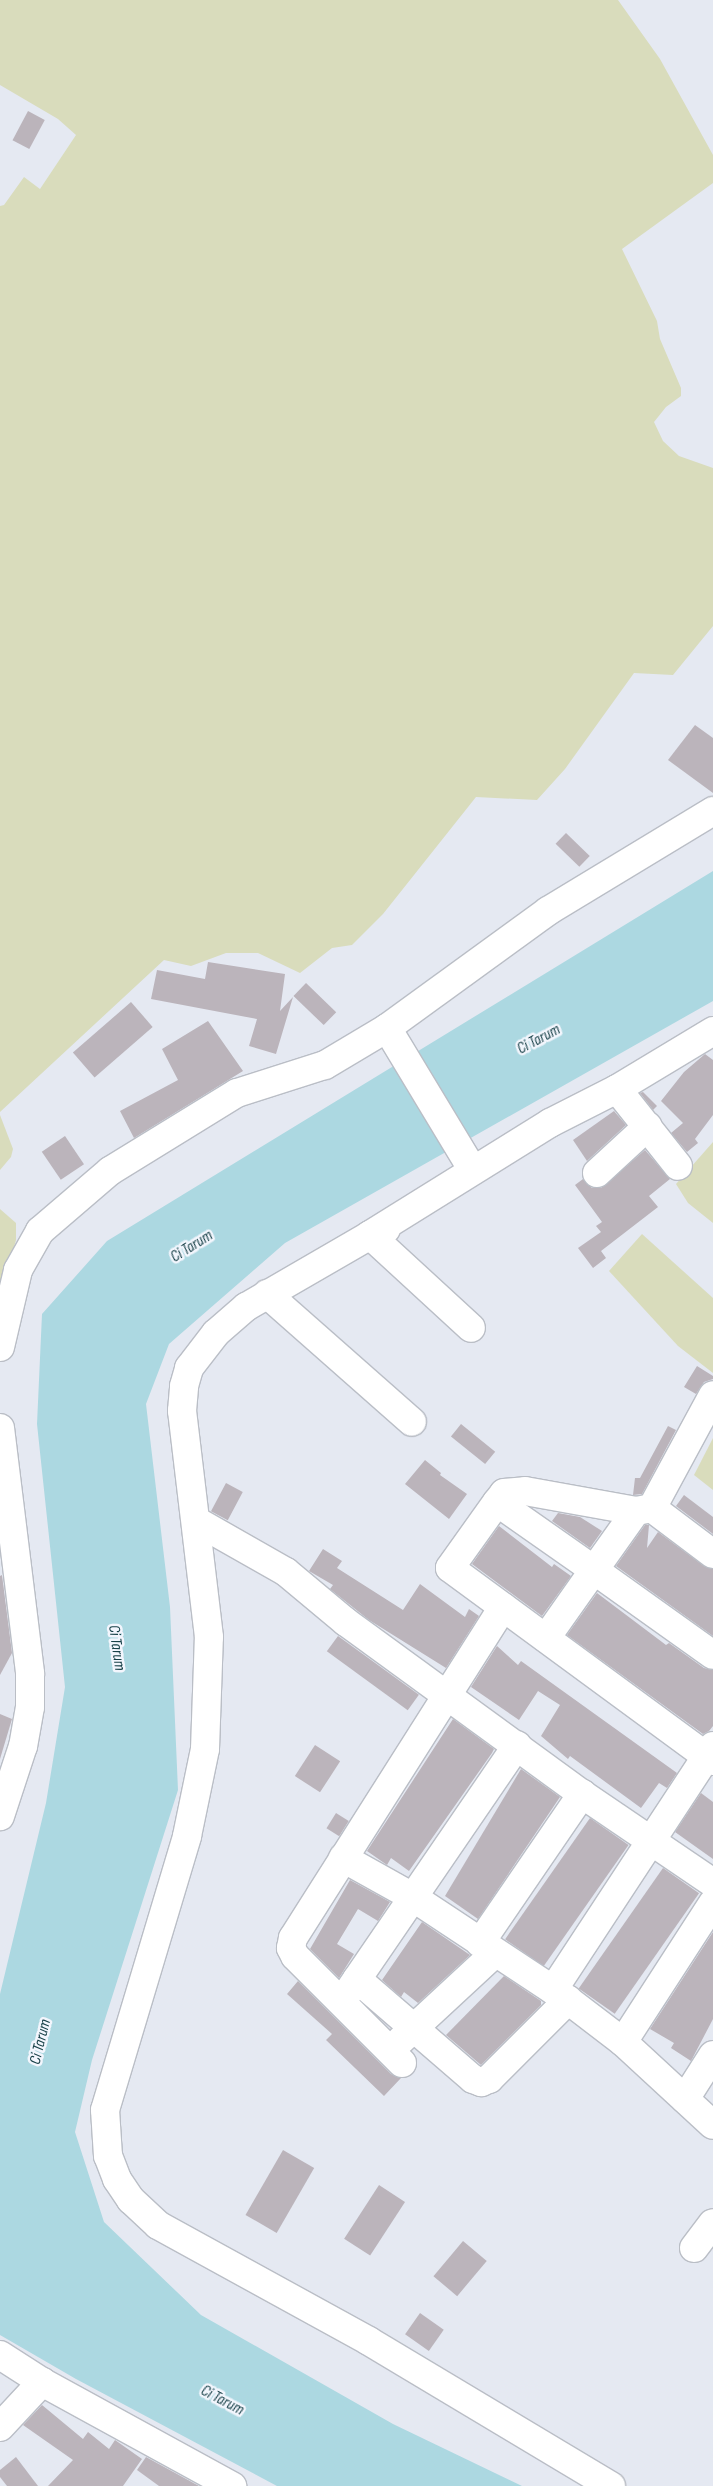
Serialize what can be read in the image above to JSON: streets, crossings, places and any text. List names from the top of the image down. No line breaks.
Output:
{"water":["Ci Tarum"]}
